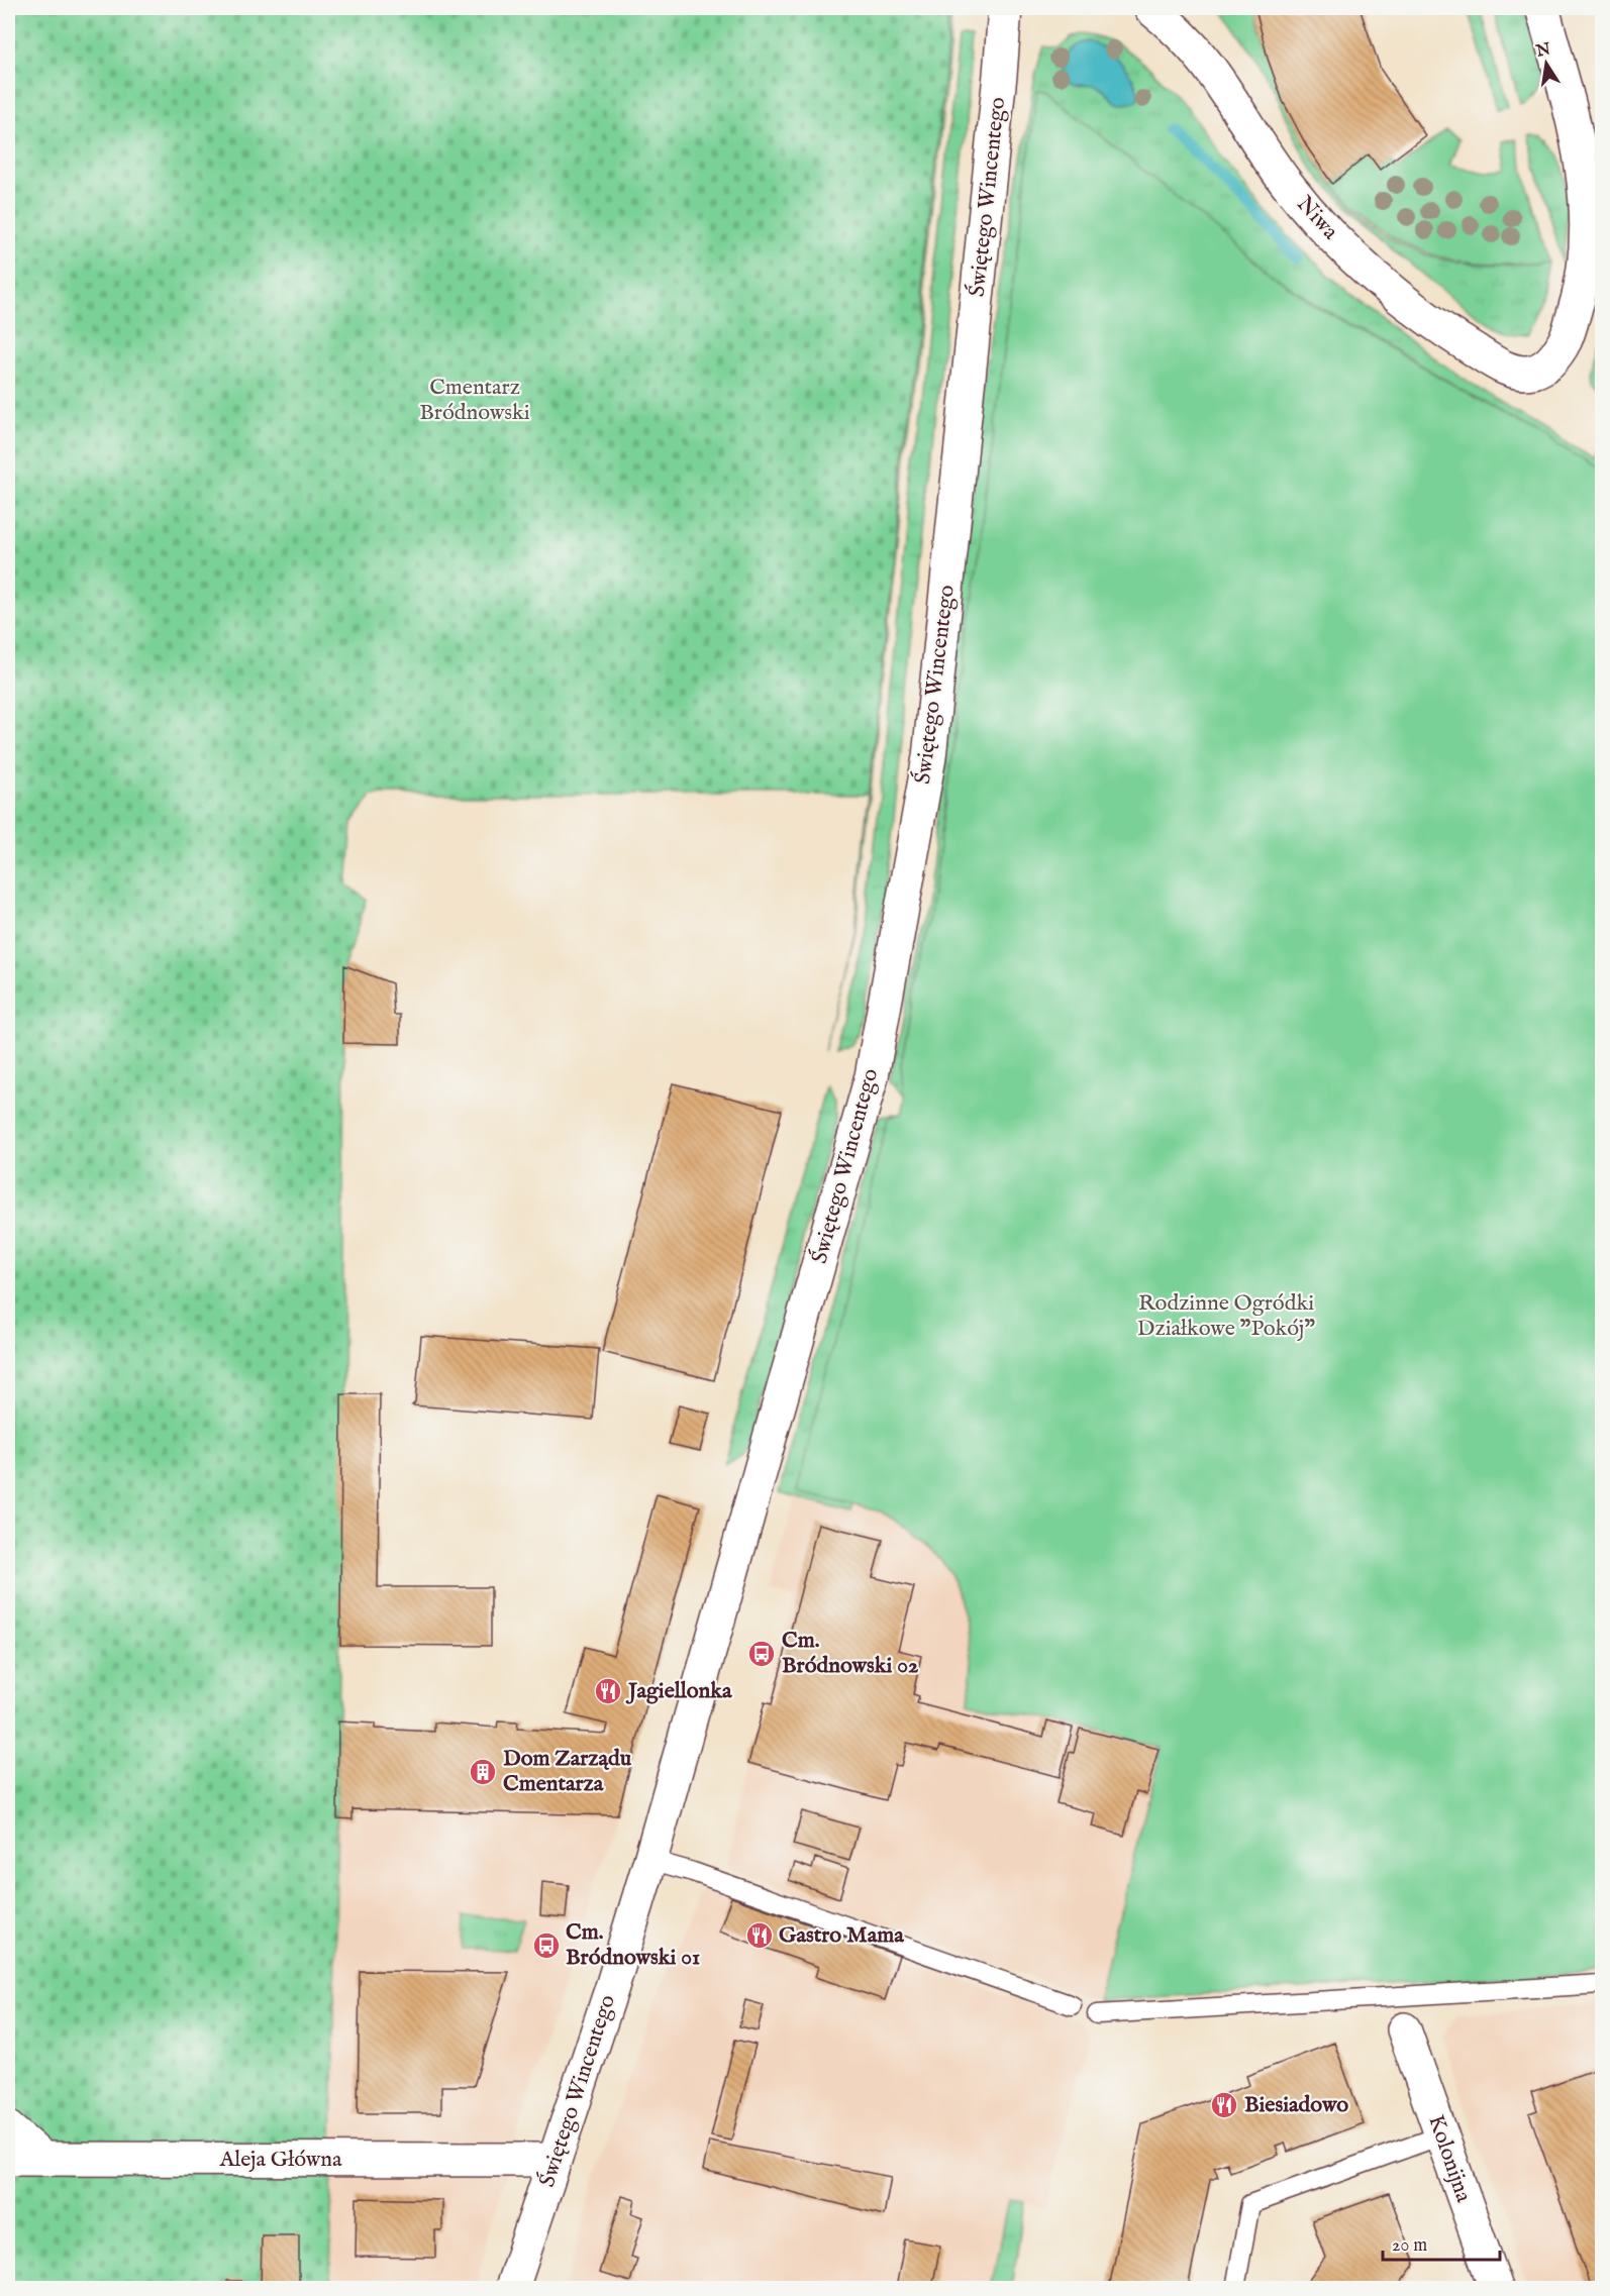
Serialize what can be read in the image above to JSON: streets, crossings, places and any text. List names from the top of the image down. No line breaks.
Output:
{"streets":{"street":["Świętego Wincentego","Niwa","Kolonijna","Aleja Główna"]},"crossings":[["Świętego Wincentego","Aleja Główna"]],"parks":["Cmentarz Bródnowski","Rodzinne Ogródki Działkowe \"Pokój\""],"places":{"bus stop":["Cm. Bródnowski 02","Cm. Bródnowski 01"],"restaurant":["Jagiellonka","Gastro Mama","Biesiadowo"],"building":["Dom Zarządu Cmentarza"]},"scale_bar":"20 m","north":"top"}
